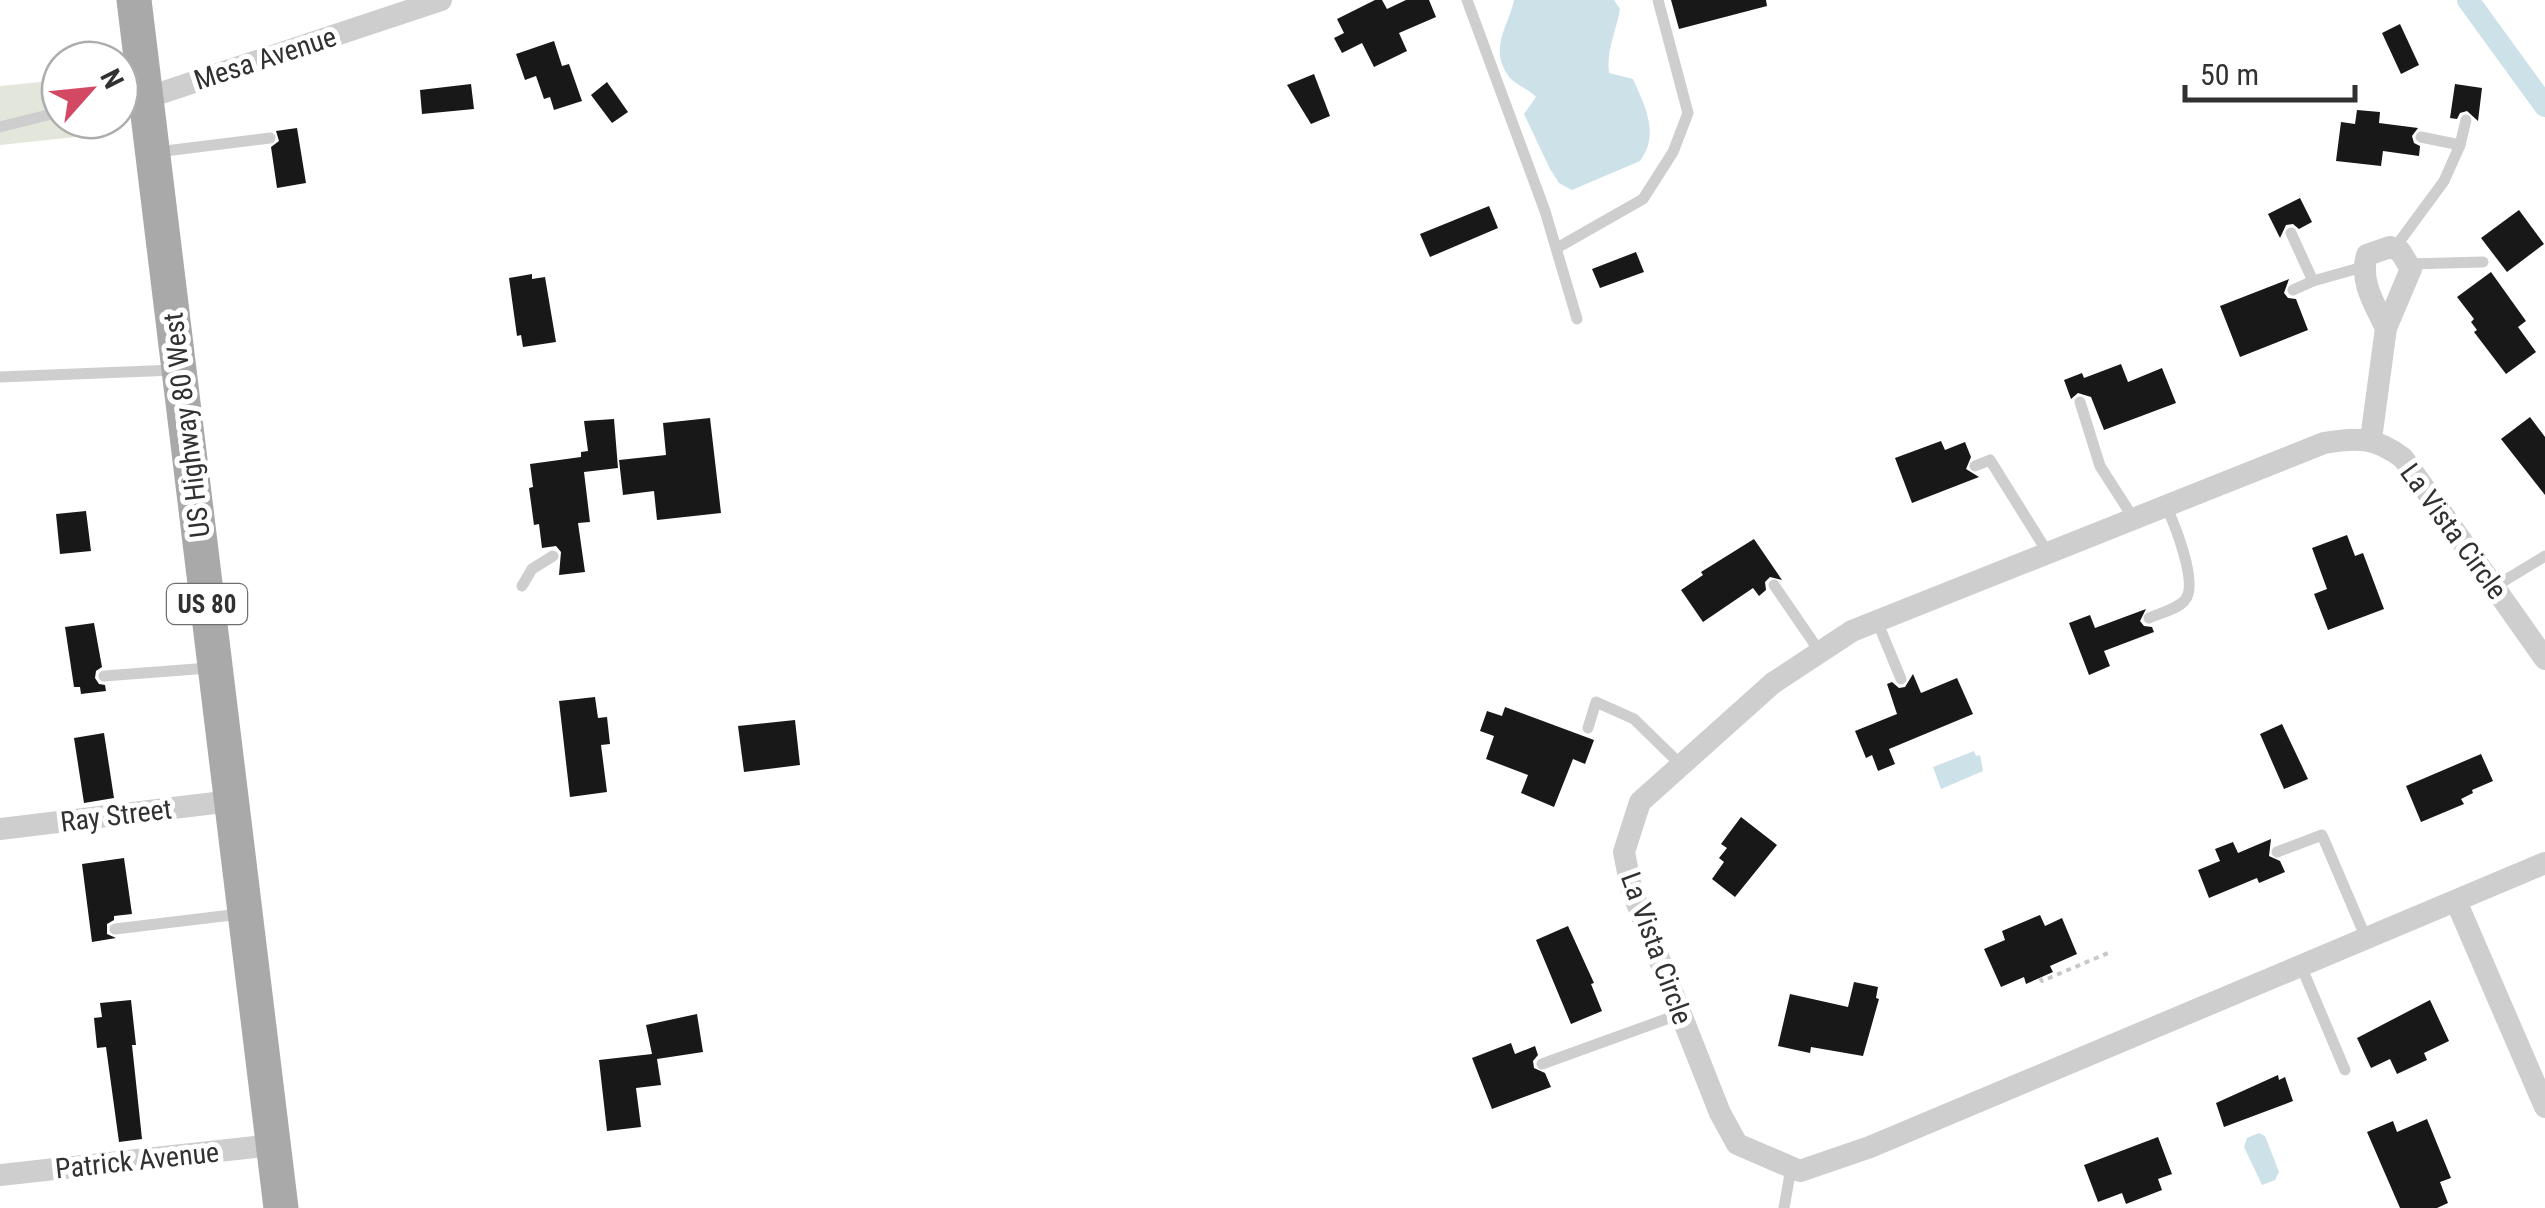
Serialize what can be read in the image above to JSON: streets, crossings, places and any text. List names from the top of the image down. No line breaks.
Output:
{"streets":{"main road":["US Highway 80 West","US 80"],"street":["Mesa Avenue","La Vista Circle","Ray Street","Patrick Avenue"]},"crossings":[["US Highway 80 West","Ray Street"],["US Highway 80 West","Patrick Avenue"]],"scale_bar":"50 m","north":"top right"}
